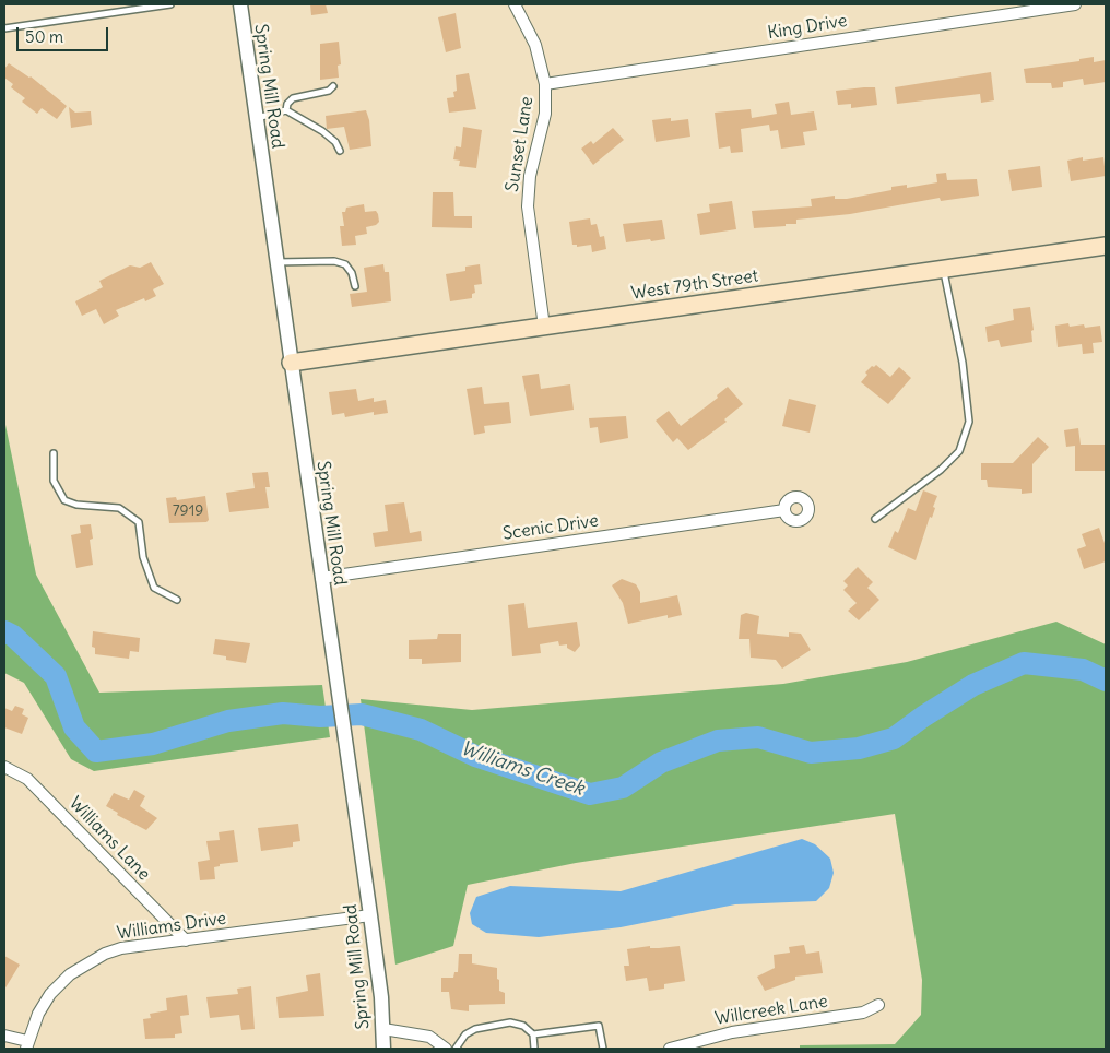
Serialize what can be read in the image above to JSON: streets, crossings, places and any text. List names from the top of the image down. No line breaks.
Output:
{"streets":{"main road":["West 79th Street"],"street":["King Drive","Spring Mill Road","Sunset Lane","Scenic Drive","Williams Lane","Williams Drive","Willcreek Lane"]},"crossings":[["King Drive","Sunset Lane"],["Spring Mill Road","West 79th Street"],["Spring Mill Road","Scenic Drive"],["Spring Mill Road","Williams Drive"],["Sunset Lane","West 79th Street"],["Williams Lane","Williams Drive"]],"water":["Williams Creek"],"house_numbers":["7919"],"scale_bar":"50 m"}
